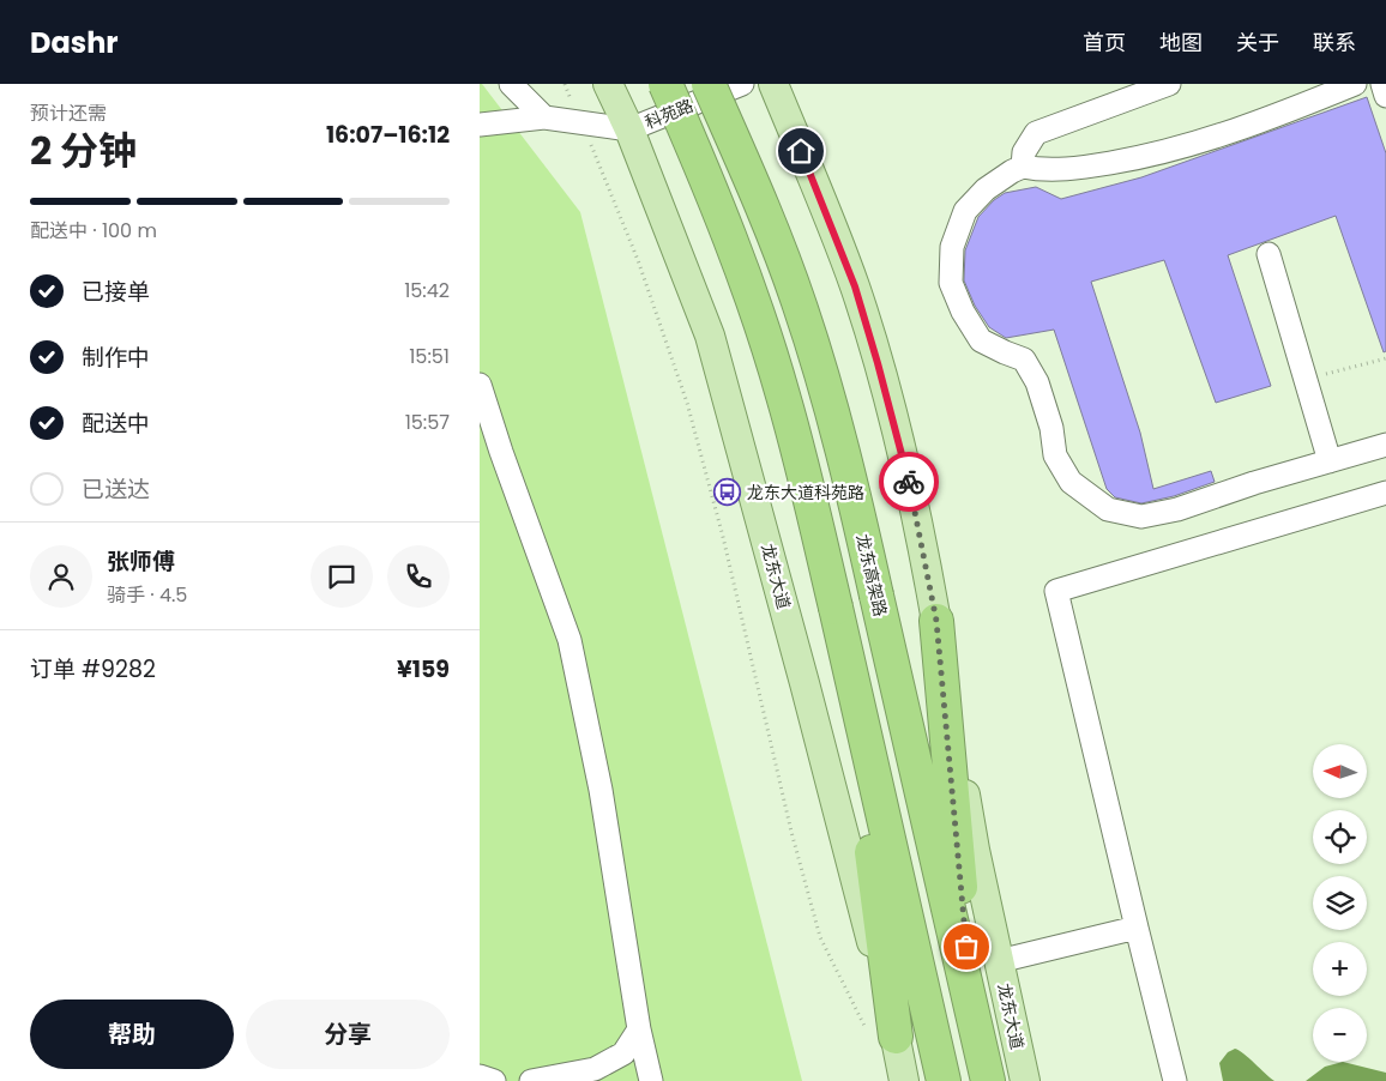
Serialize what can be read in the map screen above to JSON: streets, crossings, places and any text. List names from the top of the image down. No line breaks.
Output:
{"streets":{"highway":["龙东高架路"],"main road":["龙东大道"],"street":["科苑路"]},"crossings":[["科苑路","龙东大道"]],"places":{"bus stop":["龙东大道科苑路"]},"north":"left","page":{"header":"Dashr","nav":["首页","地图","关于","联系"],"heading":["2 分钟","预计还需","16:07–16:12"],"panel":["张师傅","骑手 · 4.5","订单 #9282","¥159"],"bar":"配送中 · 100 m","list":[["已接单","15:42"],["制作中","15:51"],["配送中","15:57"],"已送达"],"map_buttons":["+","−"],"buttons":["帮助","分享"]}}
